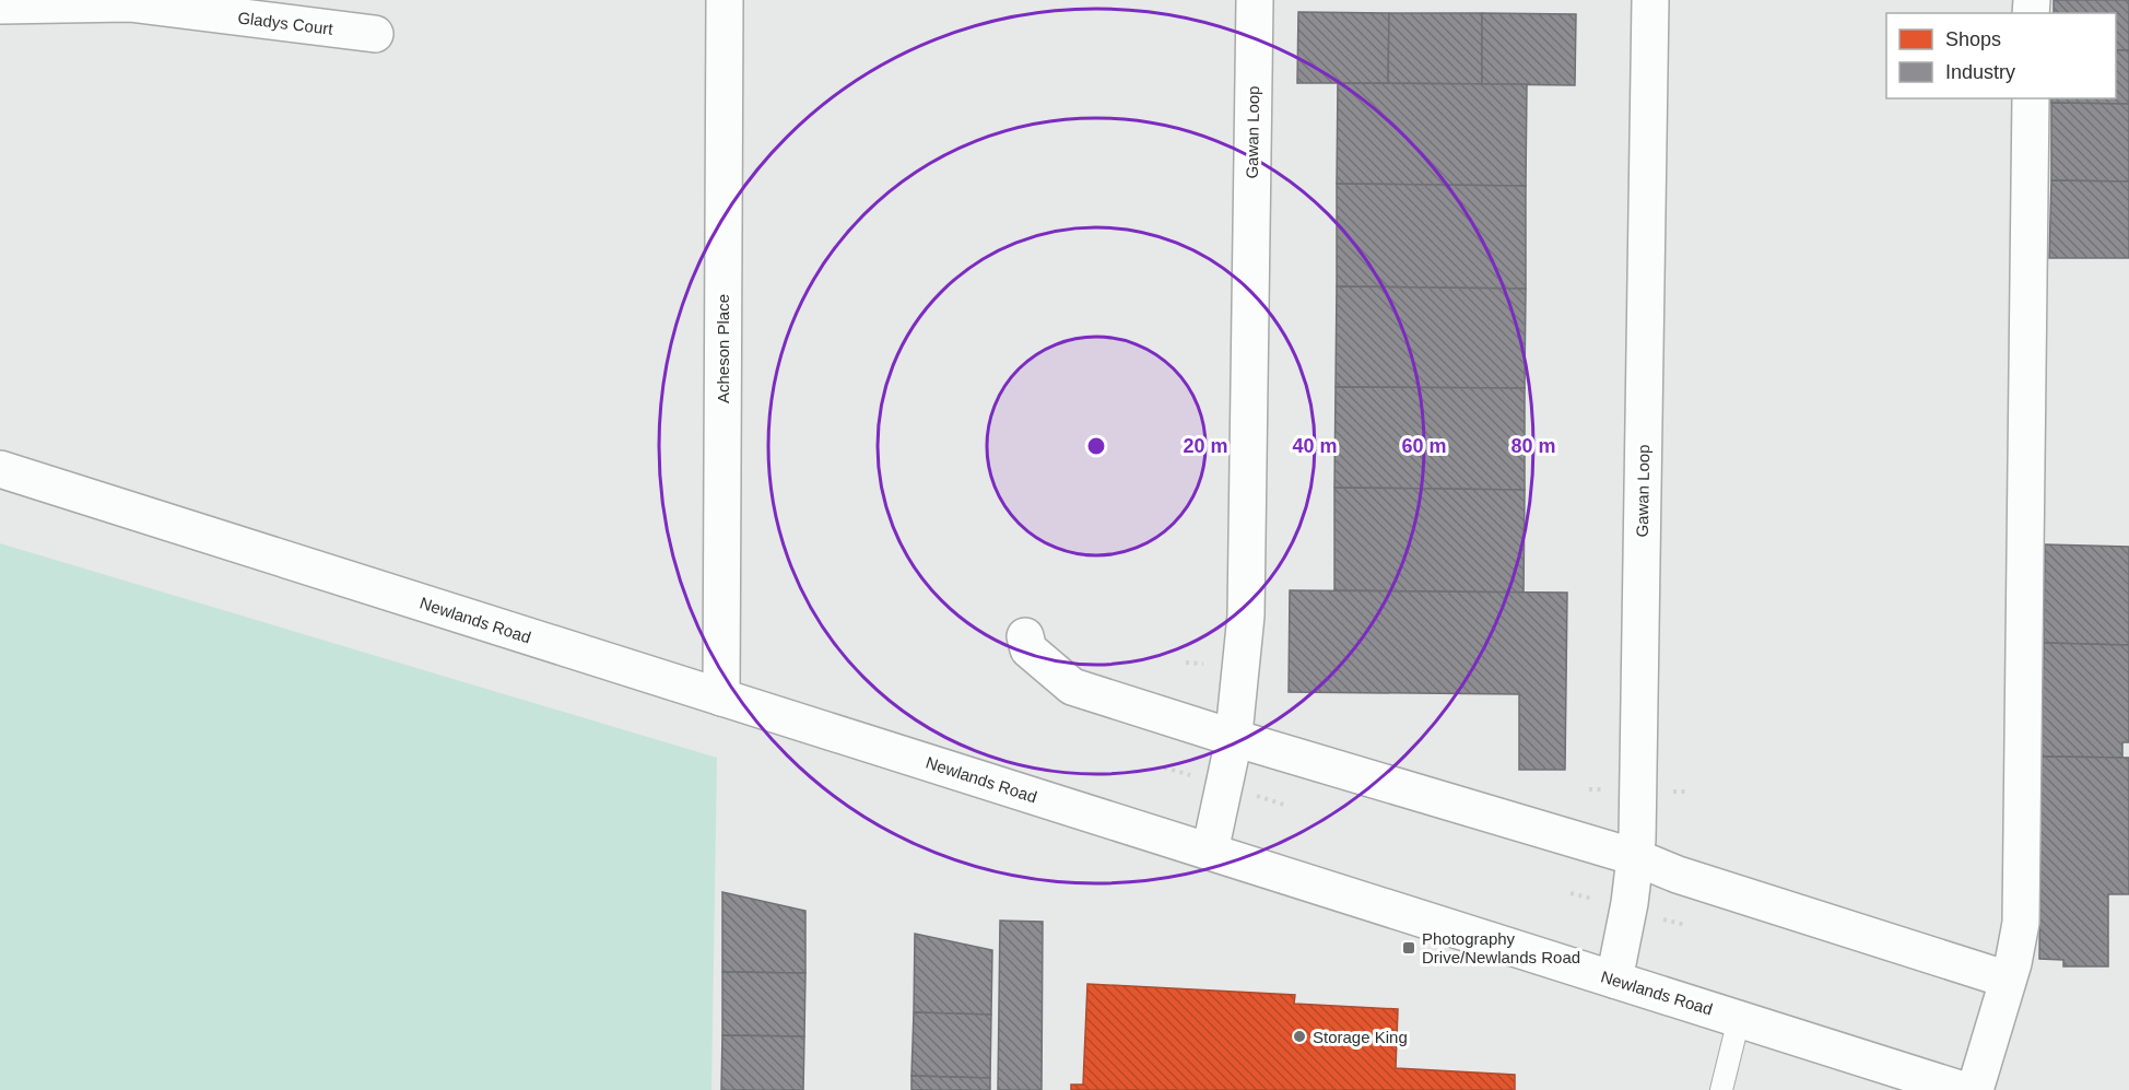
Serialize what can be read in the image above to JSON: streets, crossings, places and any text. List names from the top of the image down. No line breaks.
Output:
{"streets":{"street":["Gladys Court","Gawan Loop","Acheson Place","Newlands Road"]},"crossings":[["Gawan Loop","Newlands Road"],["Acheson Place","Newlands Road"]],"places":{"transit":["Photography Drive/Newlands Road"],"other":["Storage King"]},"legend":["Shops","Industry"],"rings":["20 m","40 m","60 m","80 m"]}
